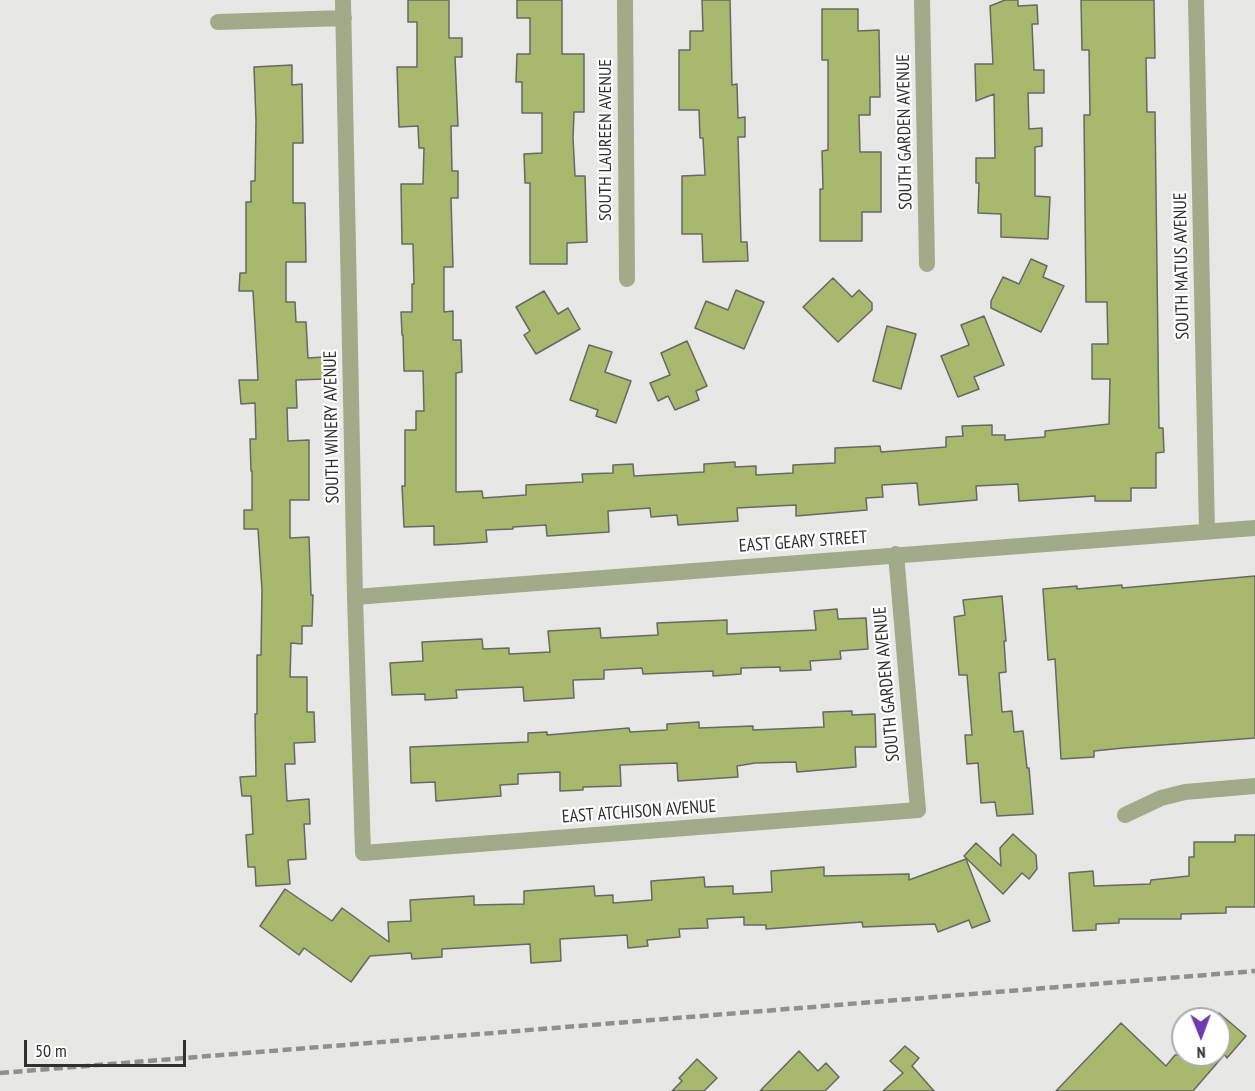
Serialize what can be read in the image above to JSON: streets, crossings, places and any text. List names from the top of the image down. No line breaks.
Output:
{"streets":{"street":["SOUTH GARDEN AVENUE","SOUTH LAUREEN AVENUE","SOUTH MATUS AVENUE","SOUTH WINERY AVENUE","EAST GEARY STREET","EAST ATCHISON AVENUE"]},"crossings":[["SOUTH GARDEN AVENUE","EAST GEARY STREET"],["SOUTH GARDEN AVENUE","EAST ATCHISON AVENUE"],["SOUTH MATUS AVENUE","EAST GEARY STREET"],["SOUTH WINERY AVENUE","EAST GEARY STREET"],["SOUTH WINERY AVENUE","EAST ATCHISON AVENUE"]],"scale_bar":"50 m","north":"bottom"}
